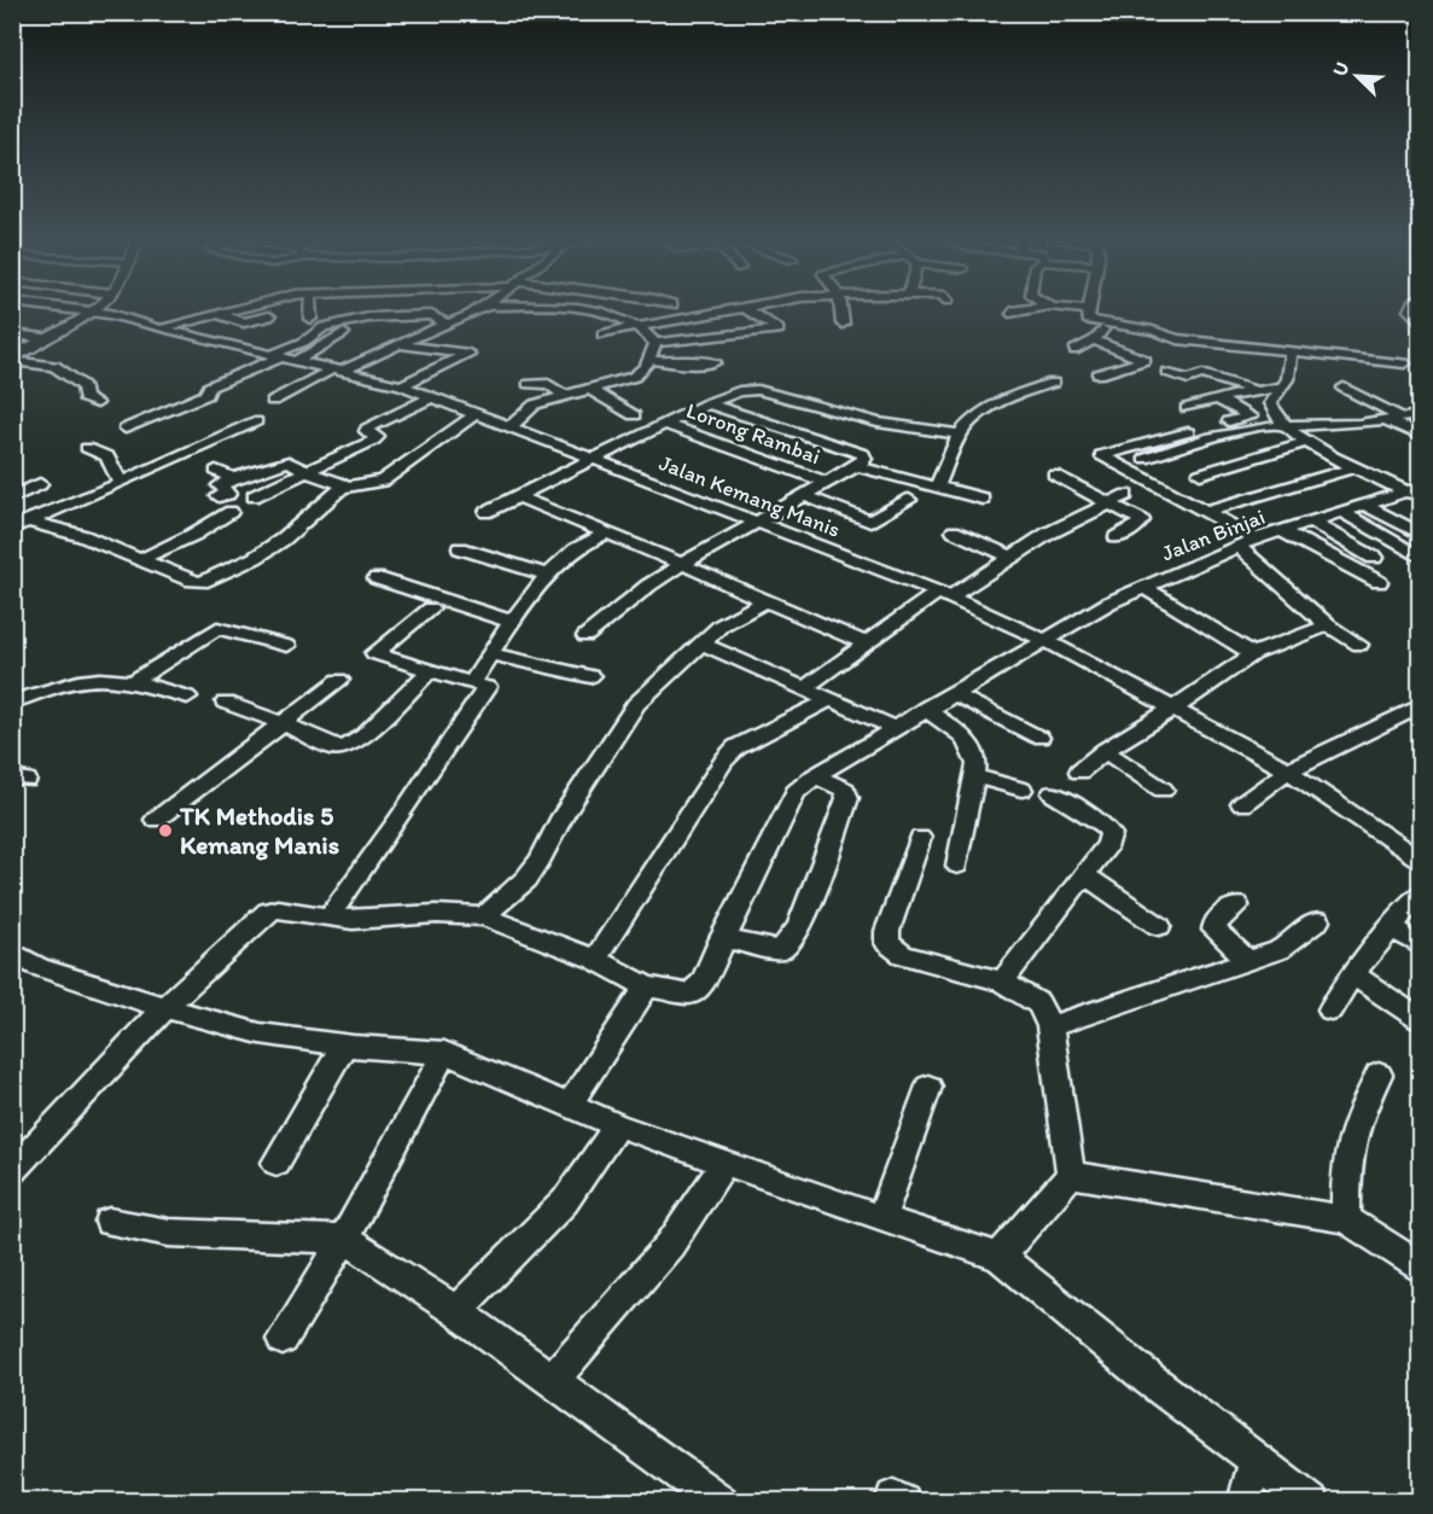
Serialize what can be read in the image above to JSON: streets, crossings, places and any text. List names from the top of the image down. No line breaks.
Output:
{"streets":{"street":["Lorong Rambai","Jalan Kemang Manis","Jalan Binjai"]},"crossings":[["Jalan Kemang Manis","Jalan Binjai"]],"places":["TK Methodis 5 Kemang Manis"],"north":"top left"}
